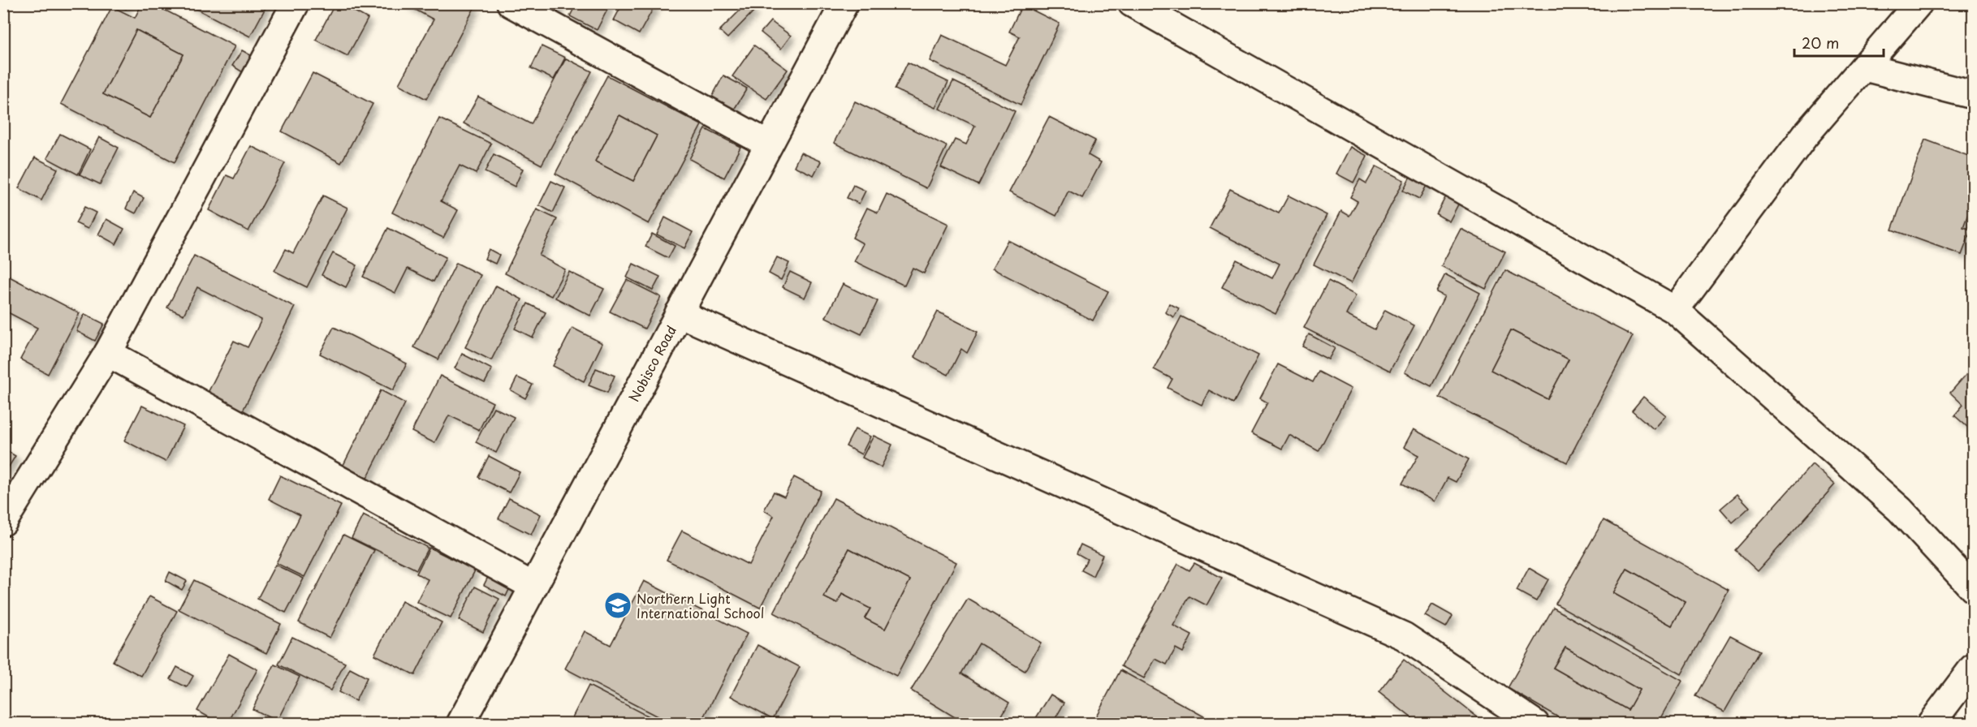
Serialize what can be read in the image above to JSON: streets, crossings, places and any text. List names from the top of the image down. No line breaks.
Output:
{"streets":{"street":["Nobisco Road"]},"places":{"school or university":["Northern Light International School"]},"scale_bar":"20 m"}
